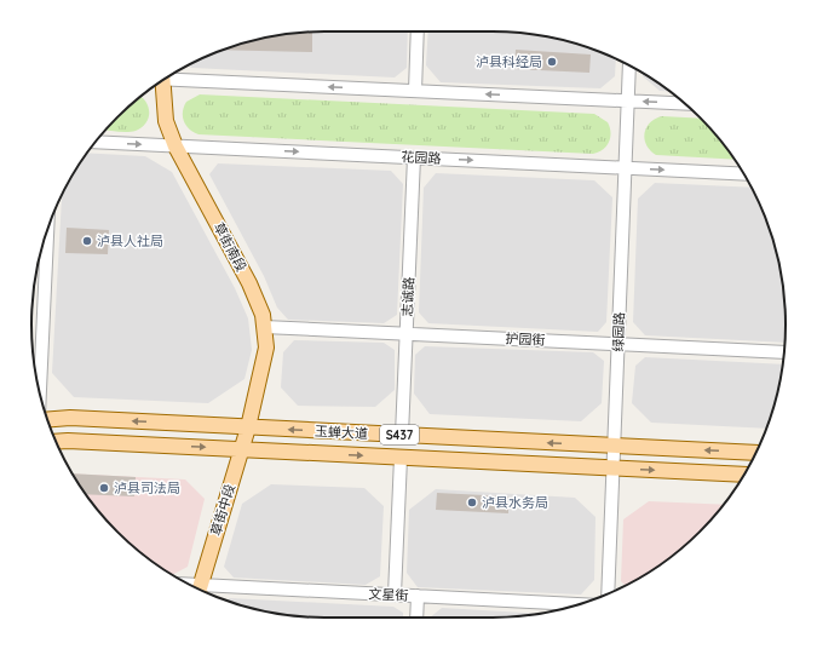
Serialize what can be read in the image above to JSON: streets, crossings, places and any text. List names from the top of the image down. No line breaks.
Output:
{"streets":{"main road":["草街南段","玉蝉大道","S437","草街中段"],"street":["花园路","志诚路","绿园路","护园街","文星街"]},"crossings":[["花园路","草街南段"],["花园路","志诚路"],["花园路","绿园路"],["草街南段","护园街"],["草街南段","玉蝉大道"],["草街南段","草街中段"],["志诚路","护园街"],["志诚路","玉蝉大道"],["绿园路","护园街"],["绿园路","玉蝉大道"],["玉蝉大道","草街中段"],["草街中段","文星街"]],"places":["泸县科经局","泸县人社局","泸县司法局","泸县水务局"]}
